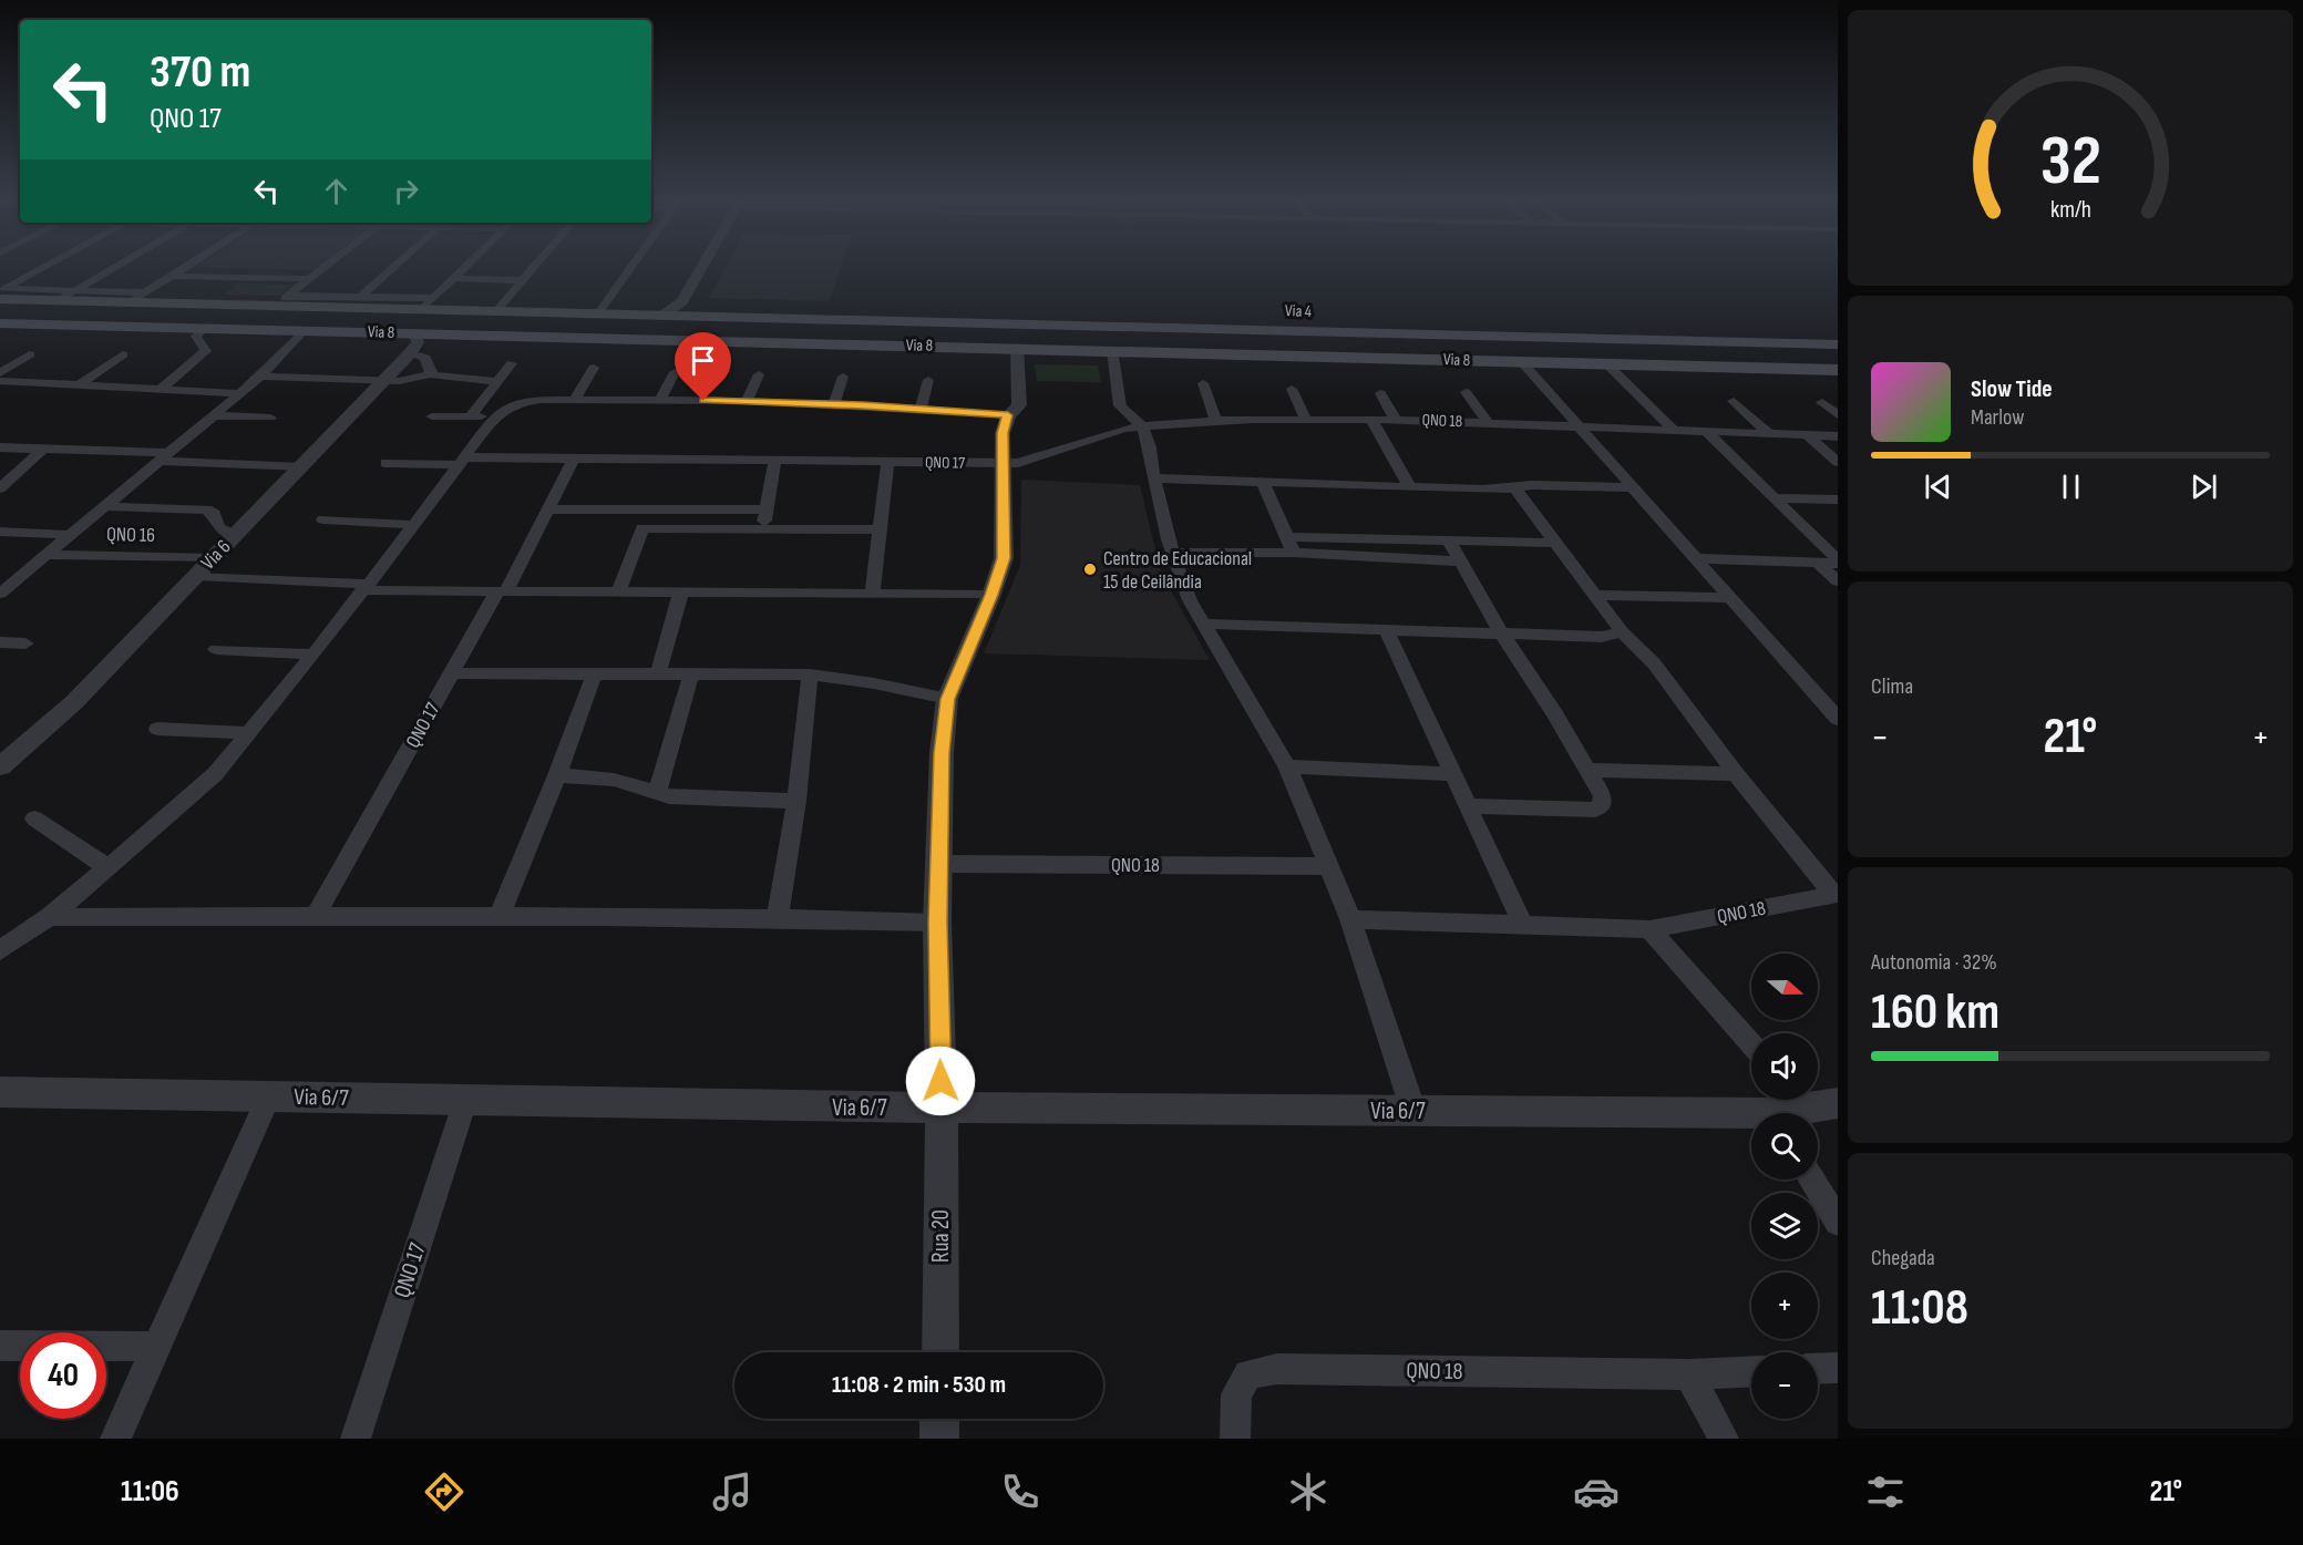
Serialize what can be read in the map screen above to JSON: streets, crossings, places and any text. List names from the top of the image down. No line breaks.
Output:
{"streets":{"main road":["Via 4","Via 8"],"street":["QNO 18","QNO 17","QNO 16","Via 6","Via 6/7","Rua 20"]},"crossings":[["Via 8","QNO 16"],["Via 8","Via 6"],["Via 8","Rua 20"],["QNO 18","QNO 17"],["QNO 18","Rua 20"],["QNO 17","Via 6/7"],["QNO 17","Rua 20"],["QNO 16","Via 6"],["Via 6/7","Rua 20"]],"places":["Centro de Educacional 15 de Ceilândia"],"north":"right","page":{"turn":["370 m","QNO 17"],"song":["Slow Tide","Marlow"],"tile":["Clima",["Autonomia · 32%","160 km"],["Chegada","11:08"]],"heat":["−","21°","+"],"map_buttons":["+","−"],"limit":"40","trip":"11:08 · 2 min · 530 m","tabs":["11:06","21°"],"gauge":["32","km/h"]}}
